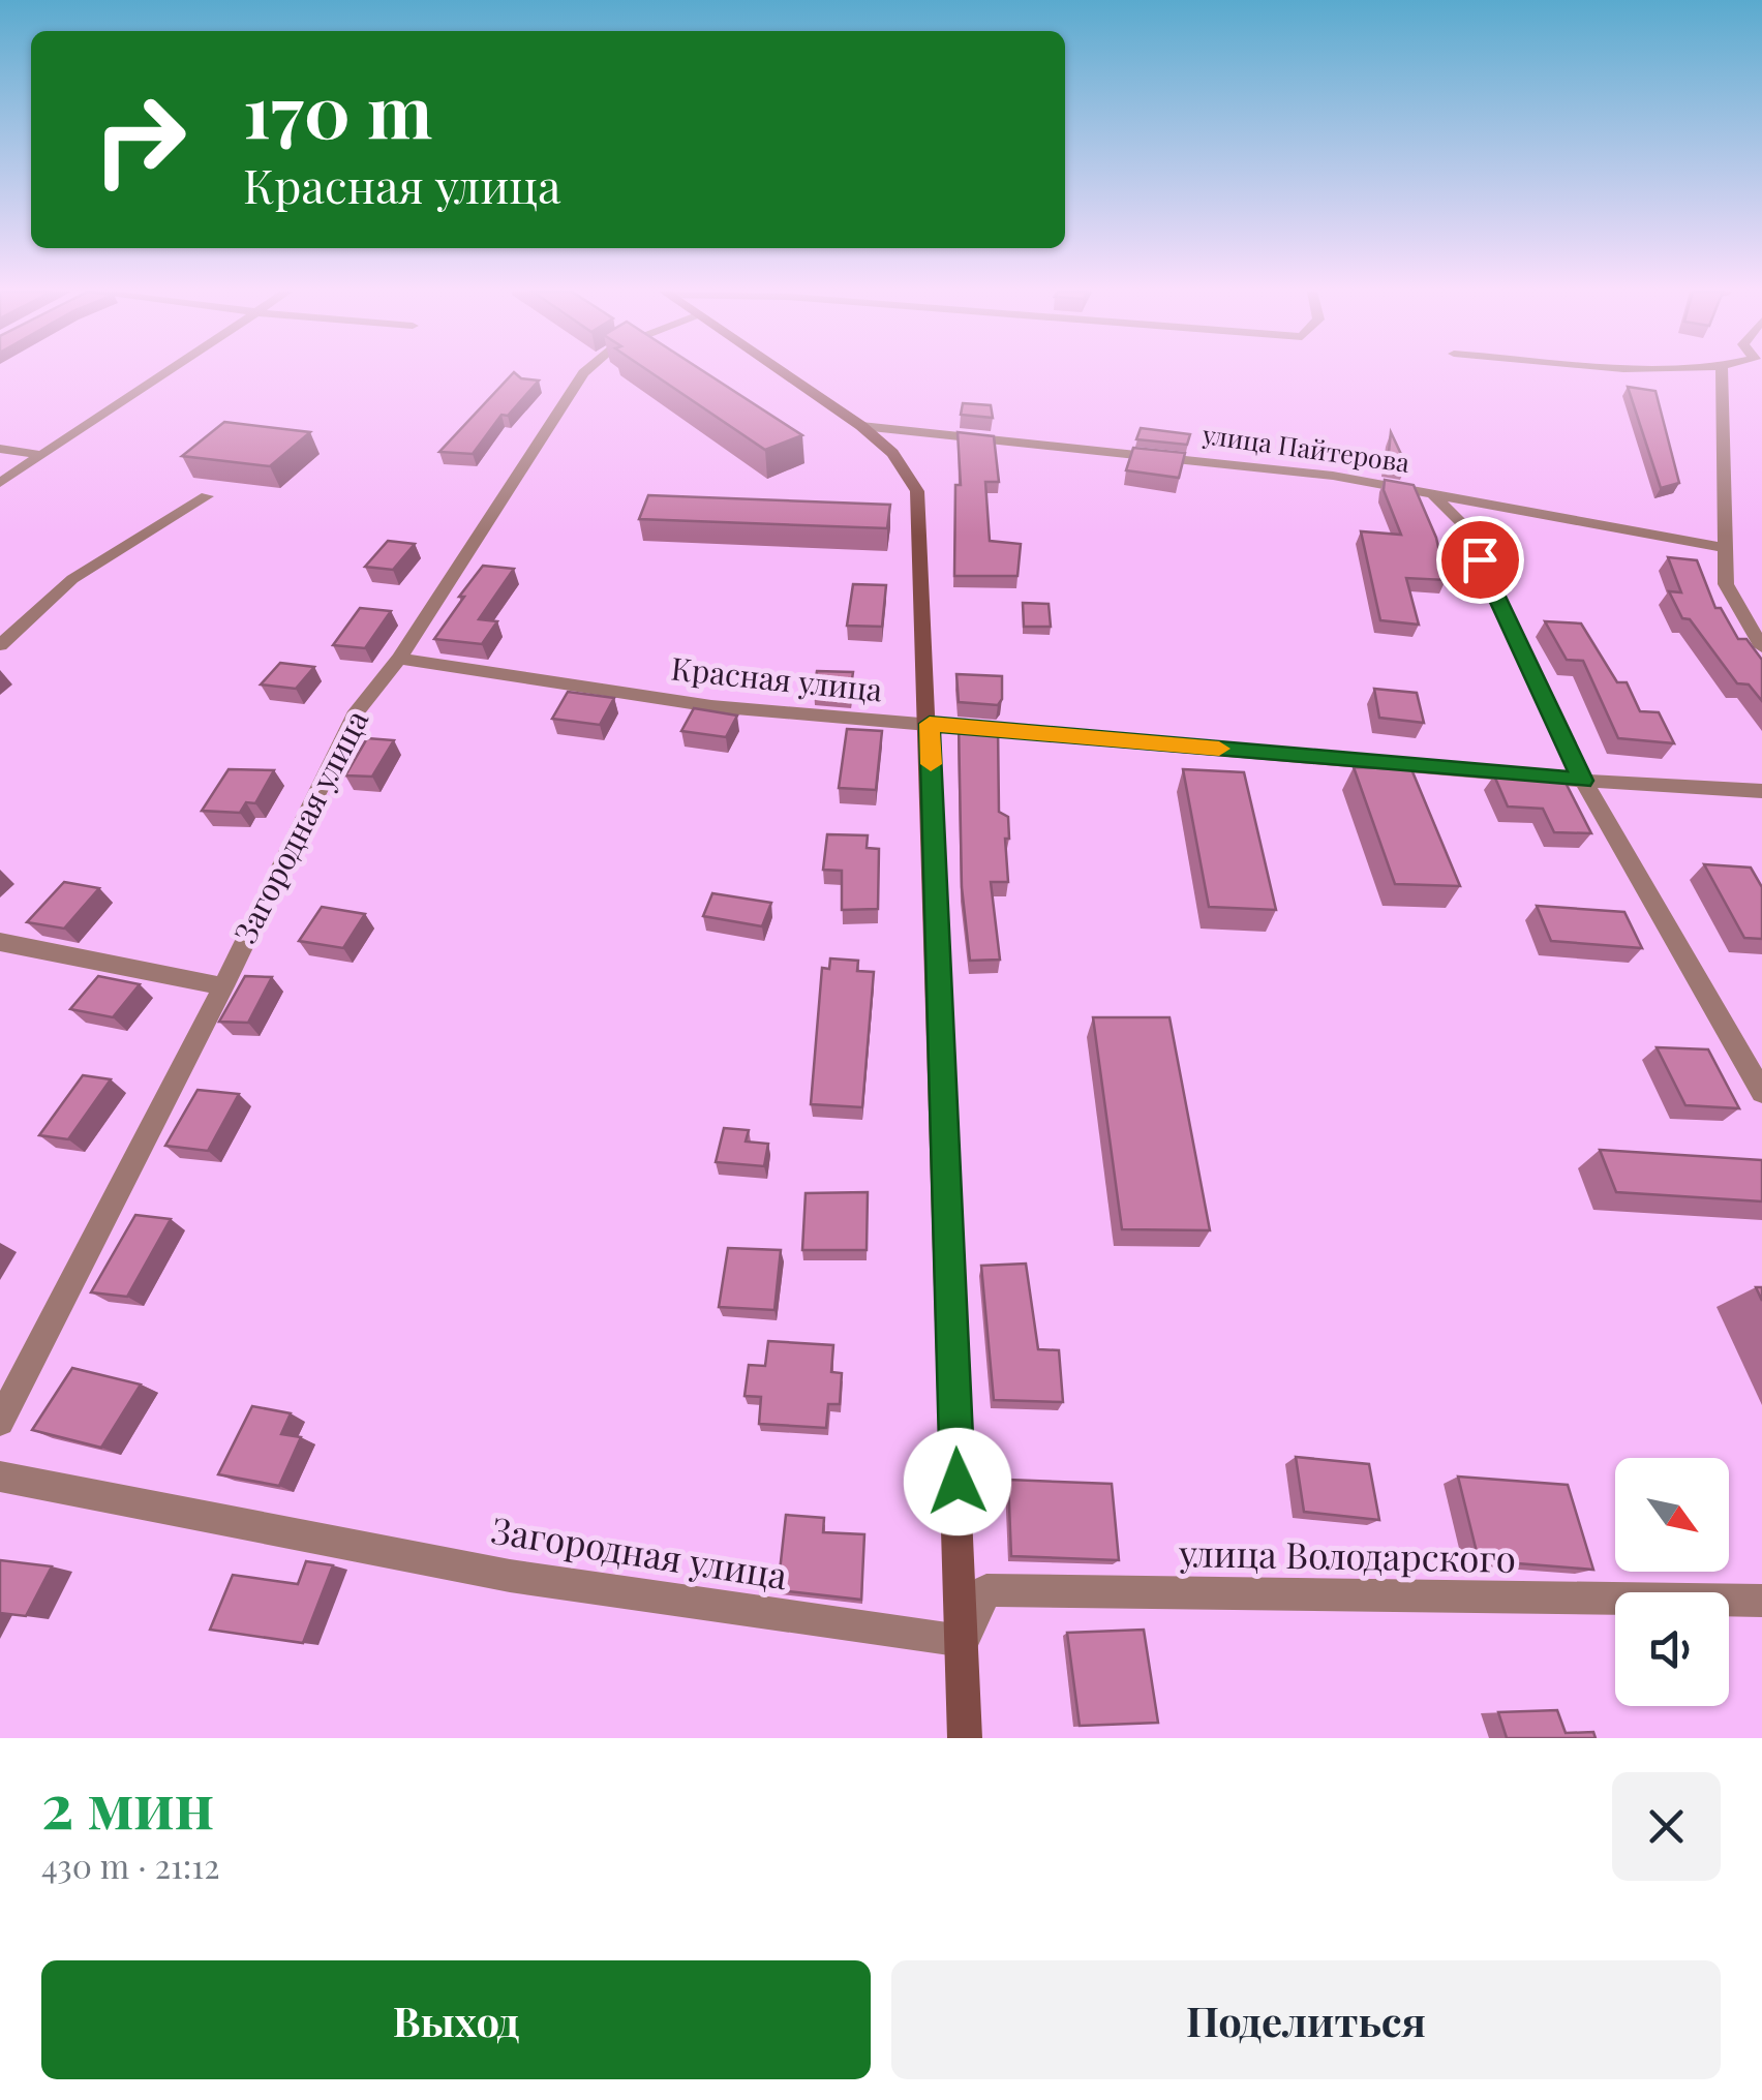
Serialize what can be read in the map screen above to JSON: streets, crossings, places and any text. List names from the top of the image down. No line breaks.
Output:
{"streets":{"street":["улица Пайтерова","Красная улица","Загородная улица","улица Володарского"]},"crossings":[["улица Пайтерова","Красная улица"],["Красная улица","Загородная улица"],["Загородная улица","улица Володарского"]],"north":"bottom right","page":{"turn":["170 m","Красная улица"],"heading":["2 мин","430 m · 21:12"],"buttons":["Выход","Поделиться"]}}
